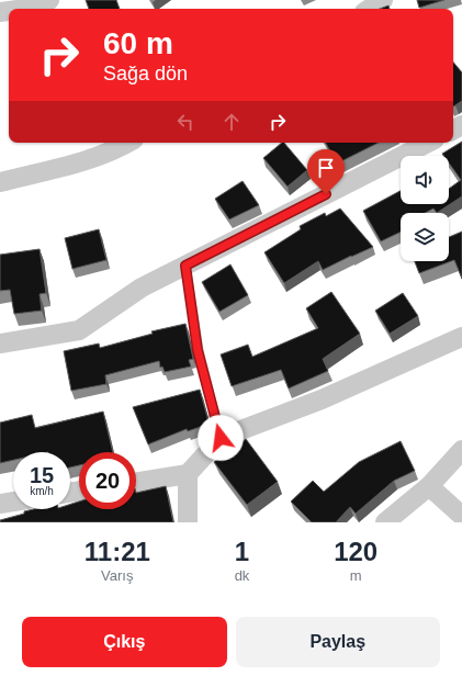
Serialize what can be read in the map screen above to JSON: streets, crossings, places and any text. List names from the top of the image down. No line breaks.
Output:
{"page":{"turn":["60 m","Sağa dön"],"speed":"15 km/h","limit":"20","eta":["11:21","Varış","1","dk","120","m"],"buttons":["Çıkış","Paylaş"]}}
